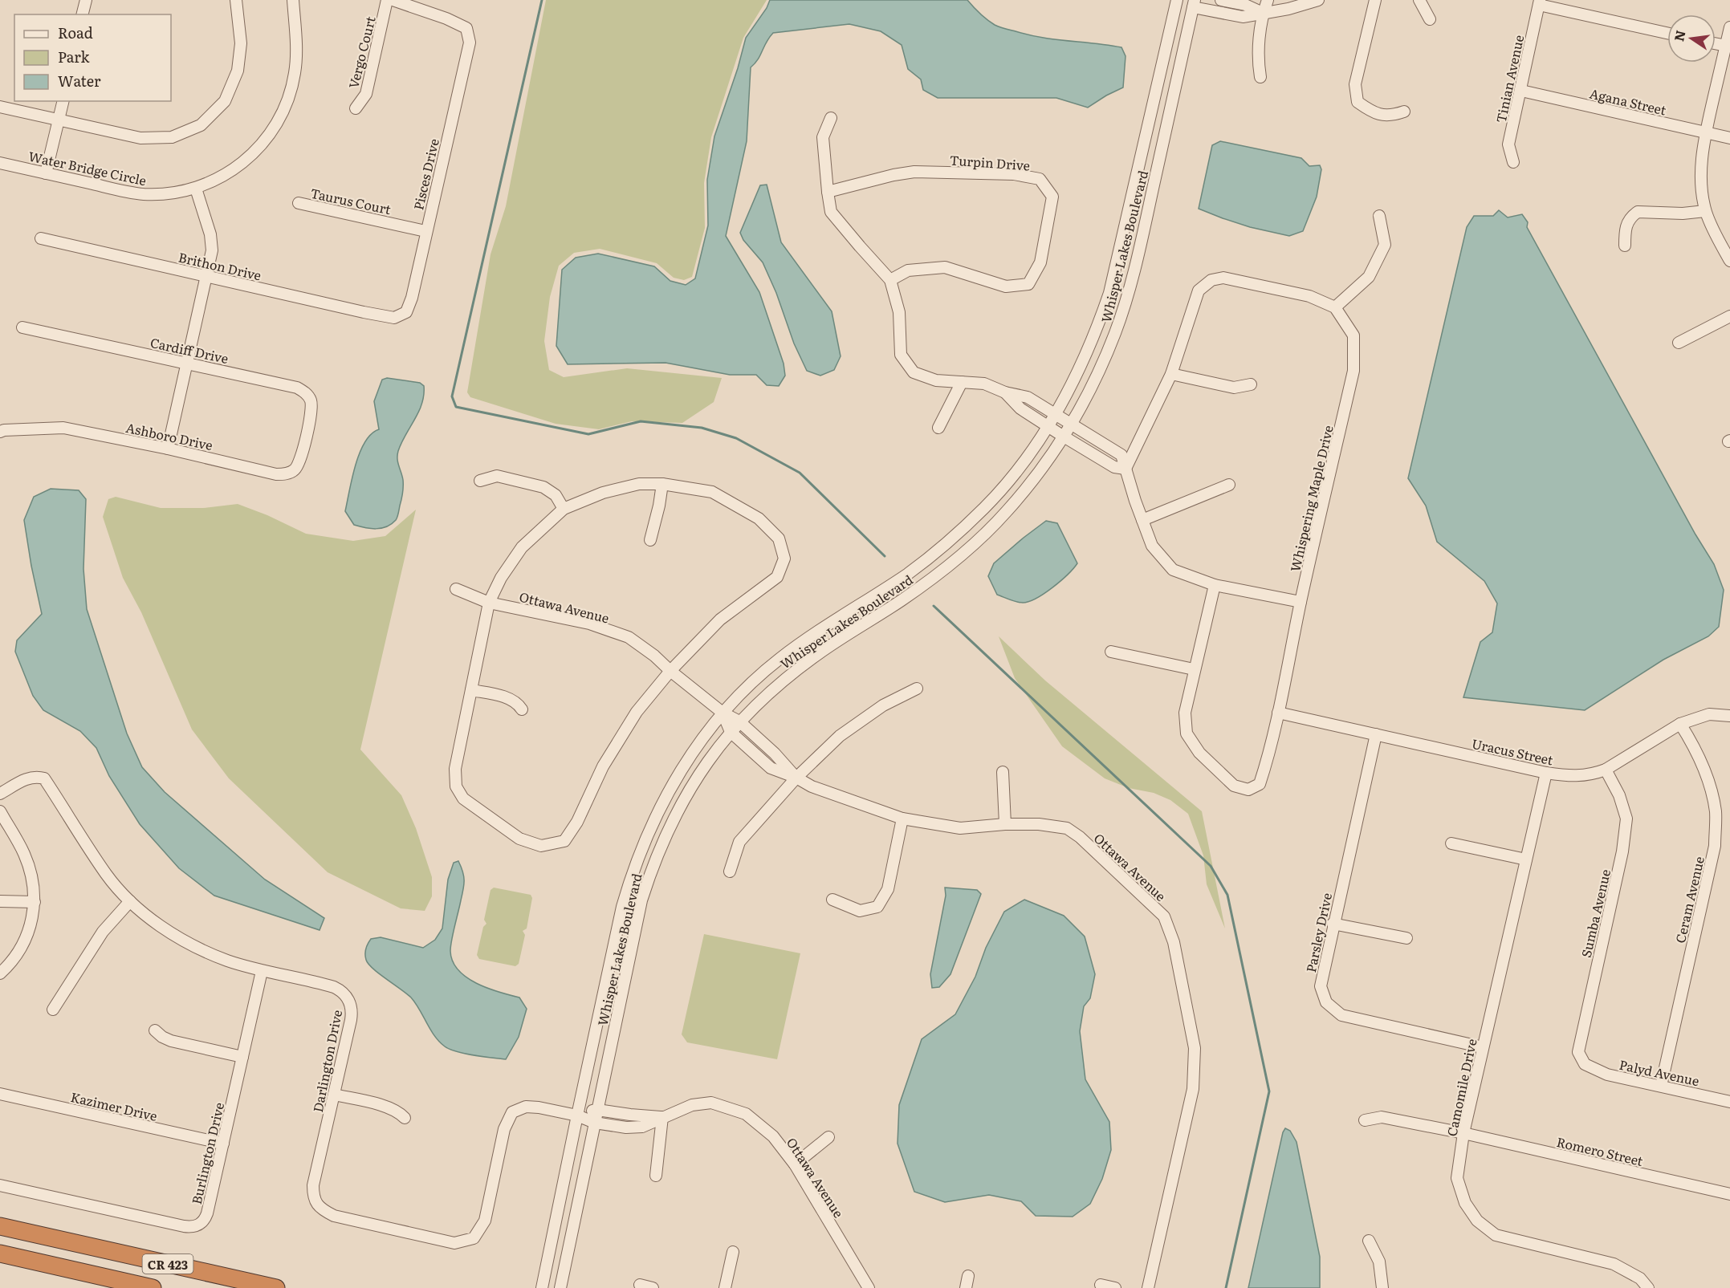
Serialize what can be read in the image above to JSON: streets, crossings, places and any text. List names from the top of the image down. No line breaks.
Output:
{"streets":{"highway":["CR 423"],"street":["Vergo Court","Tinian Avenue","Agana Street","Turpin Drive","Water Bridge Circle","Pisces Drive","Taurus Court","Whisper Lakes Boulevard","Brithon Drive","Cardiff Drive","Ashboro Drive","Whispering Maple Drive","Ottawa Avenue","Uracus Street","Ceram Avenue","Sumba Avenue","Parsley Drive","Darlington Drive","Palyd Avenue","Camomile Drive","Kazimer Drive","Romero Street","Burlington Drive"]},"crossings":[["Tinian Avenue","Agana Street"],["Pisces Drive","Taurus Court"],["Pisces Drive","Brithon Drive"],["Whisper Lakes Boulevard","Ottawa Avenue"],["Whisper Lakes Boulevard","Darlington Drive"],["Cardiff Drive","Ashboro Drive"],["Whispering Maple Drive","Uracus Street"],["Ottawa Avenue","Darlington Drive"],["Uracus Street","Ceram Avenue"],["Uracus Street","Sumba Avenue"],["Uracus Street","Parsley Drive"],["Uracus Street","Camomile Drive"],["Ceram Avenue","Palyd Avenue"],["Sumba Avenue","Palyd Avenue"],["Parsley Drive","Camomile Drive"],["Darlington Drive","Burlington Drive"],["Camomile Drive","Romero Street"],["Kazimer Drive","Burlington Drive"]],"legend":["Road","Park","Water"],"north":"left"}
